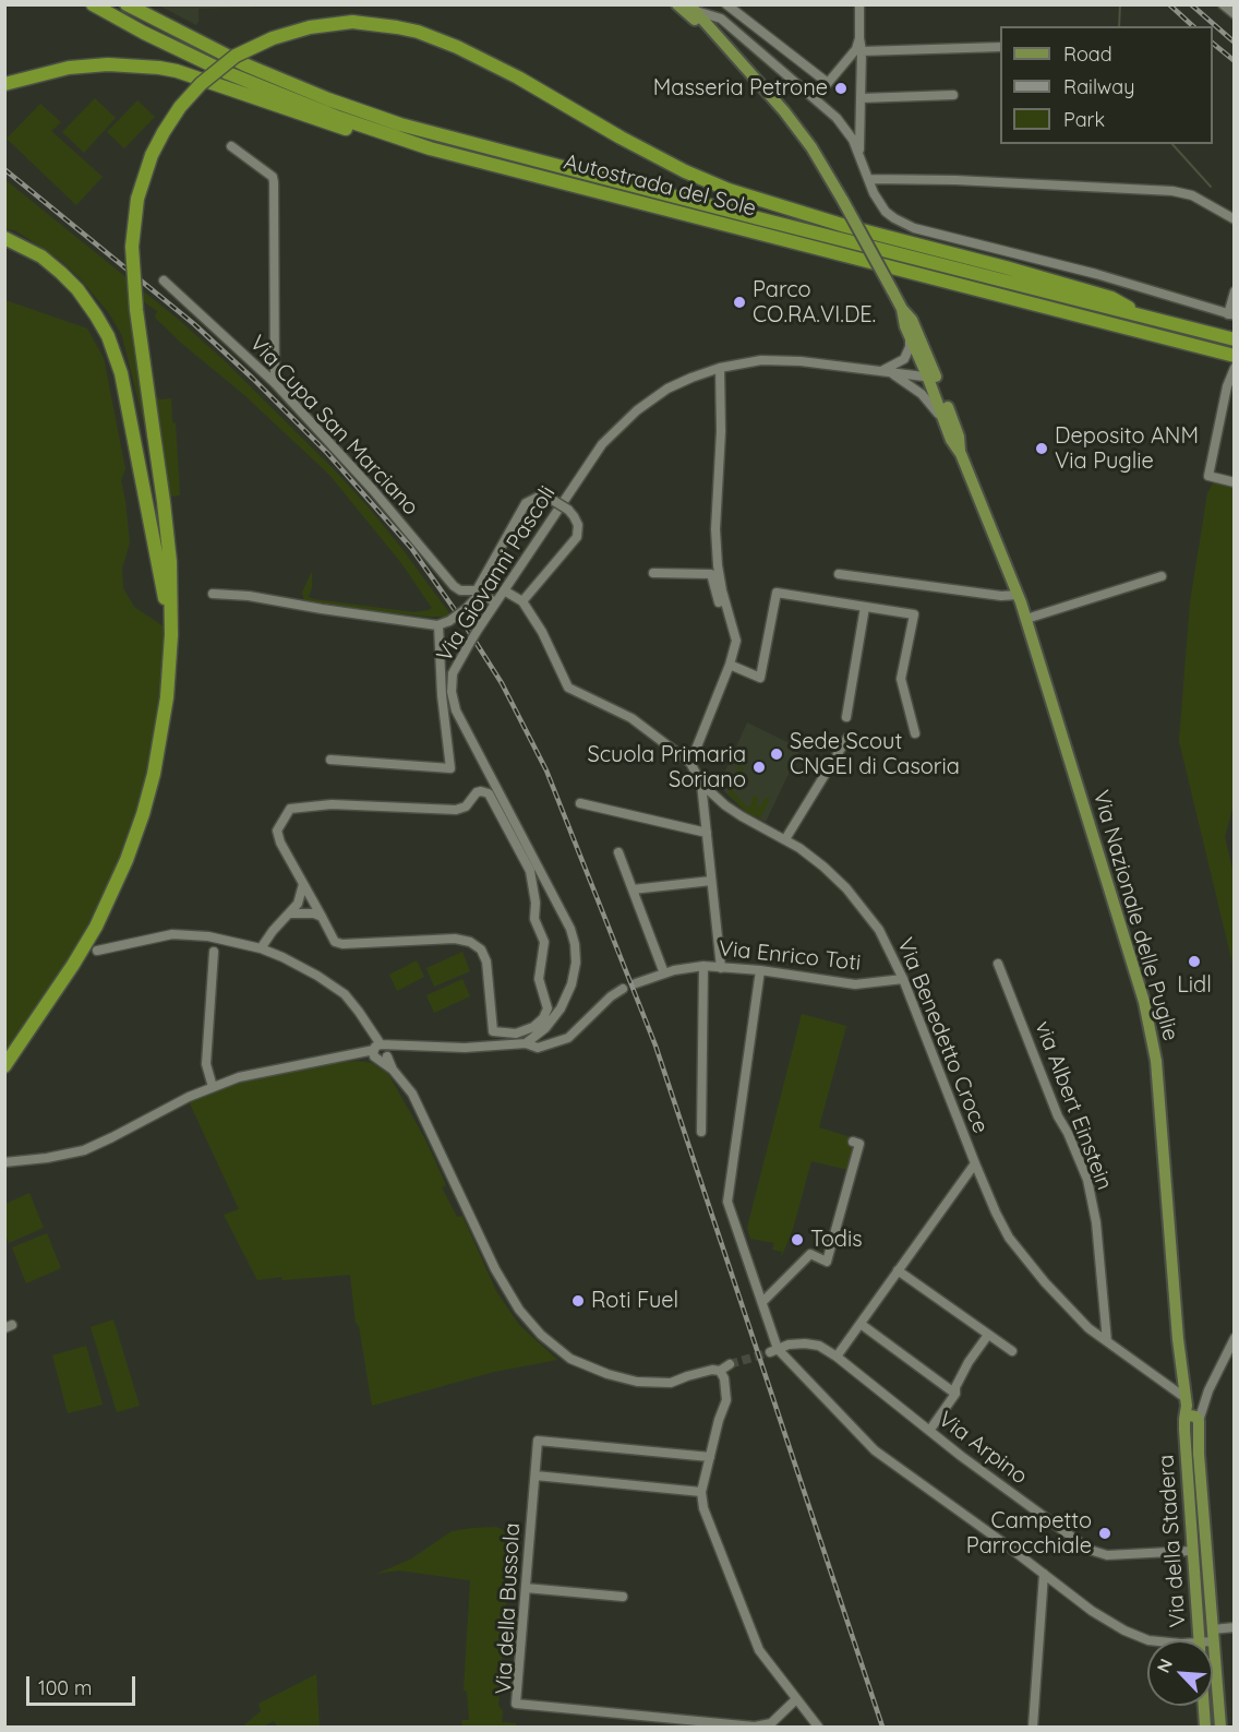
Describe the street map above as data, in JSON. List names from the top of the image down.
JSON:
{
  "streets": {
    "highway": ["Autostrada del Sole"],
    "main road": ["Via Nazionale delle Puglie", "Via della Stadera"],
    "street": [
      "Via Cupa San Marciano",
      "Via Giovanni Pascoli",
      "Via Enrico Toti",
      "Via Benedetto Croce",
      "via Albert Einstein",
      "Via Arpino",
      "Via della Bussola"
    ]
  },
  "crossings": [
    ["Via Cupa San Marciano", "Via Giovanni Pascoli"],
    ["Via Giovanni Pascoli", "Via Nazionale delle Puglie"],
    ["Via Giovanni Pascoli", "Via Benedetto Croce"],
    ["Via Nazionale delle Puglie", "Via Benedetto Croce"],
    ["Via Nazionale delle Puglie", "Via della Stadera"],
    ["Via Enrico Toti", "Via Benedetto Croce"],
    ["Via Benedetto Croce", "via Albert Einstein"],
    ["Via Benedetto Croce", "Via della Stadera"],
    ["Via Arpino", "Via della Stadera"]
  ],
  "places": [
    "Masseria Petrone",
    "Parco CO.RA.VI.DE.",
    "Deposito ANM Via Puglie",
    "Sede Scout CNGEI di Casoria",
    "Scuola Primaria Soriano",
    "Lidl",
    "Todis",
    "Roti Fuel",
    "Campetto Parrocchiale"
  ],
  "legend": ["Road", "Railway", "Park"],
  "scale_bar": "100 m",
  "north": "top left"
}
